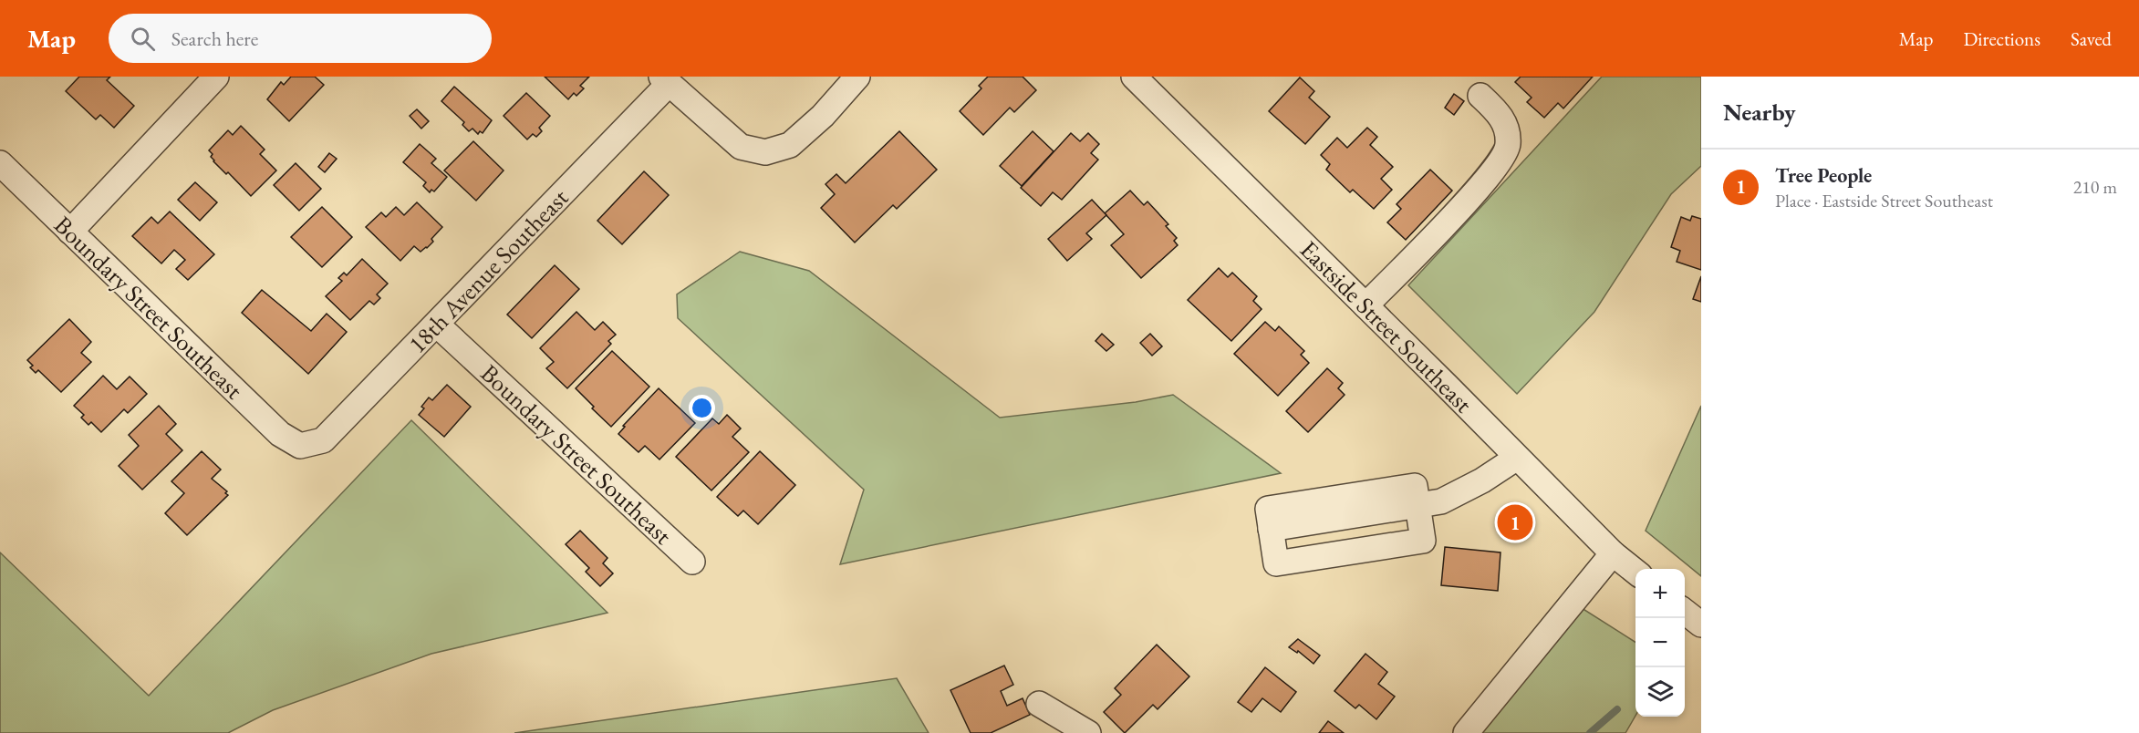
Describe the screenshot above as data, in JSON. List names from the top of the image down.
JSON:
{
  "streets": {
    "street": ["18th Avenue Southeast", "Boundary Street Southeast", "Eastside Street Southeast"]
  },
  "crossings": [
    ["18th Avenue Southeast", "Boundary Street Southeast"]
  ],
  "page": {
    "header": "Map",
    "search": "Search here",
    "nav": ["Map", "Directions", "Saved"],
    "heading": "Nearby",
    "list": [
      {
        "mark": "1",
        "name": "Tree People",
        "note": "Place · Eastside Street Southeast",
        "value": "210 m"
      }
    ],
    "pins": "1",
    "map_buttons": ["+", "−"]
  }
}
